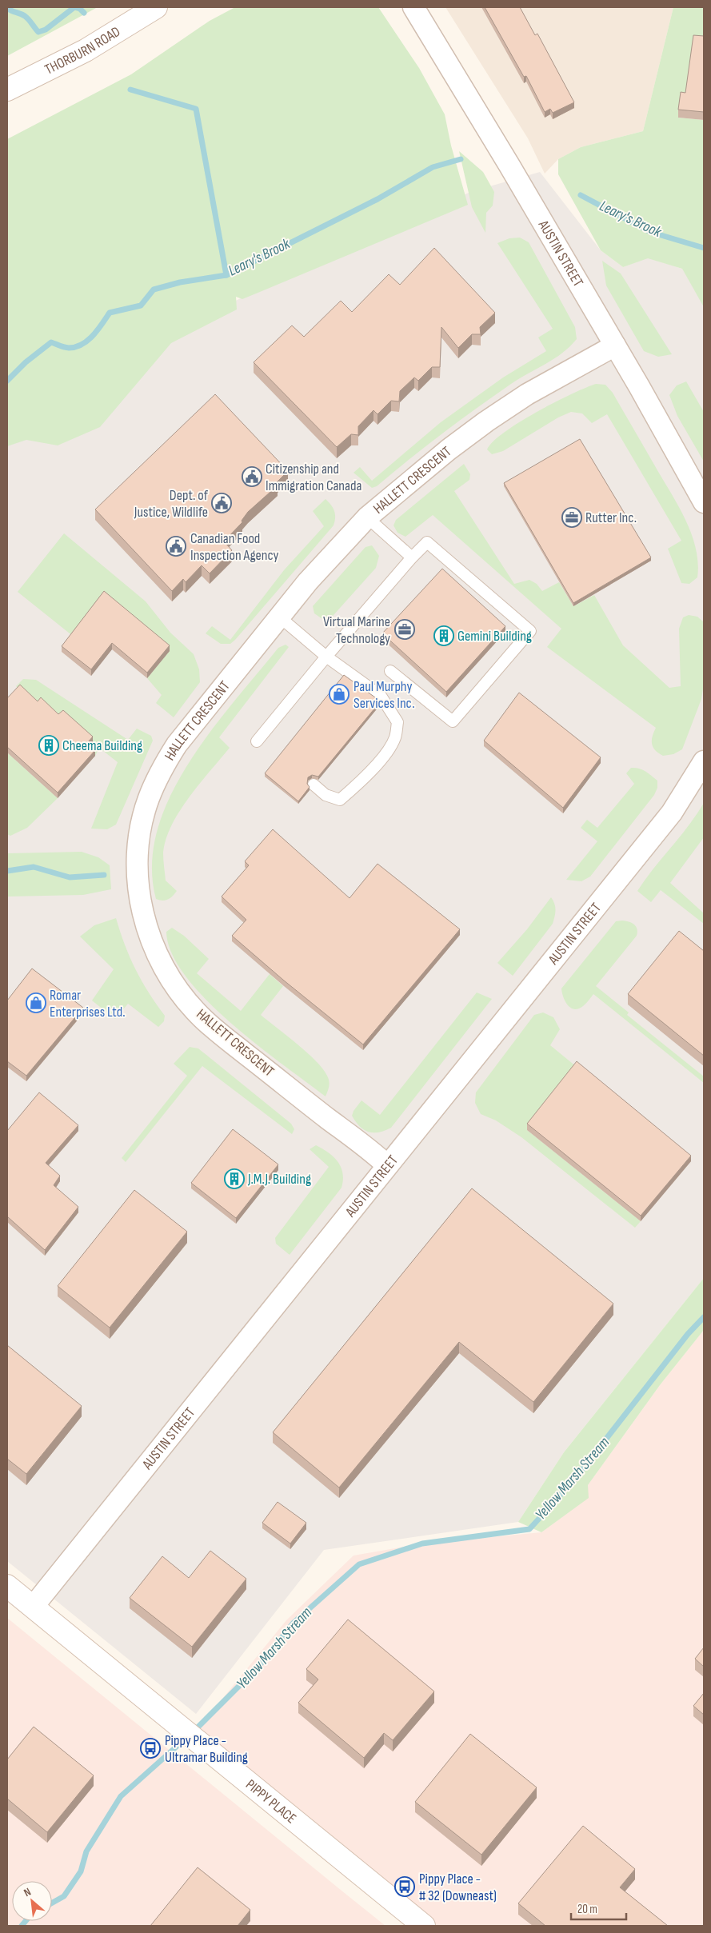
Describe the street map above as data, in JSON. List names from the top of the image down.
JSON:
{
  "streets": {
    "street": [
      "THORBURN ROAD",
      "AUSTIN STREET",
      "HALLETT CRESCENT",
      "PIPPY PLACE"
    ]
  },
  "crossings": [
    ["AUSTIN STREET", "HALLETT CRESCENT"],
    ["AUSTIN STREET", "PIPPY PLACE"]
  ],
  "water": ["Leary's Brook", "Yellow Marsh Stream"],
  "places": {
    "public building": ["Citizenship and Immigration Canada", "Dept. of Justice, Wildlife", "Canadian Food Inspection Agency"],
    "office": ["Rutter Inc.", "Virtual Marine Technology"],
    "building": ["Gemini Building", "Cheema Building", "J.M.J. Building"],
    "shop": ["Paul Murphy Services Inc.", "Romar Enterprises Ltd."],
    "bus stop": ["Pippy Place - Ultramar Building", "Pippy Place - # 32 (Downeast)"]
  },
  "scale_bar": "20 m",
  "north": "top left"
}
